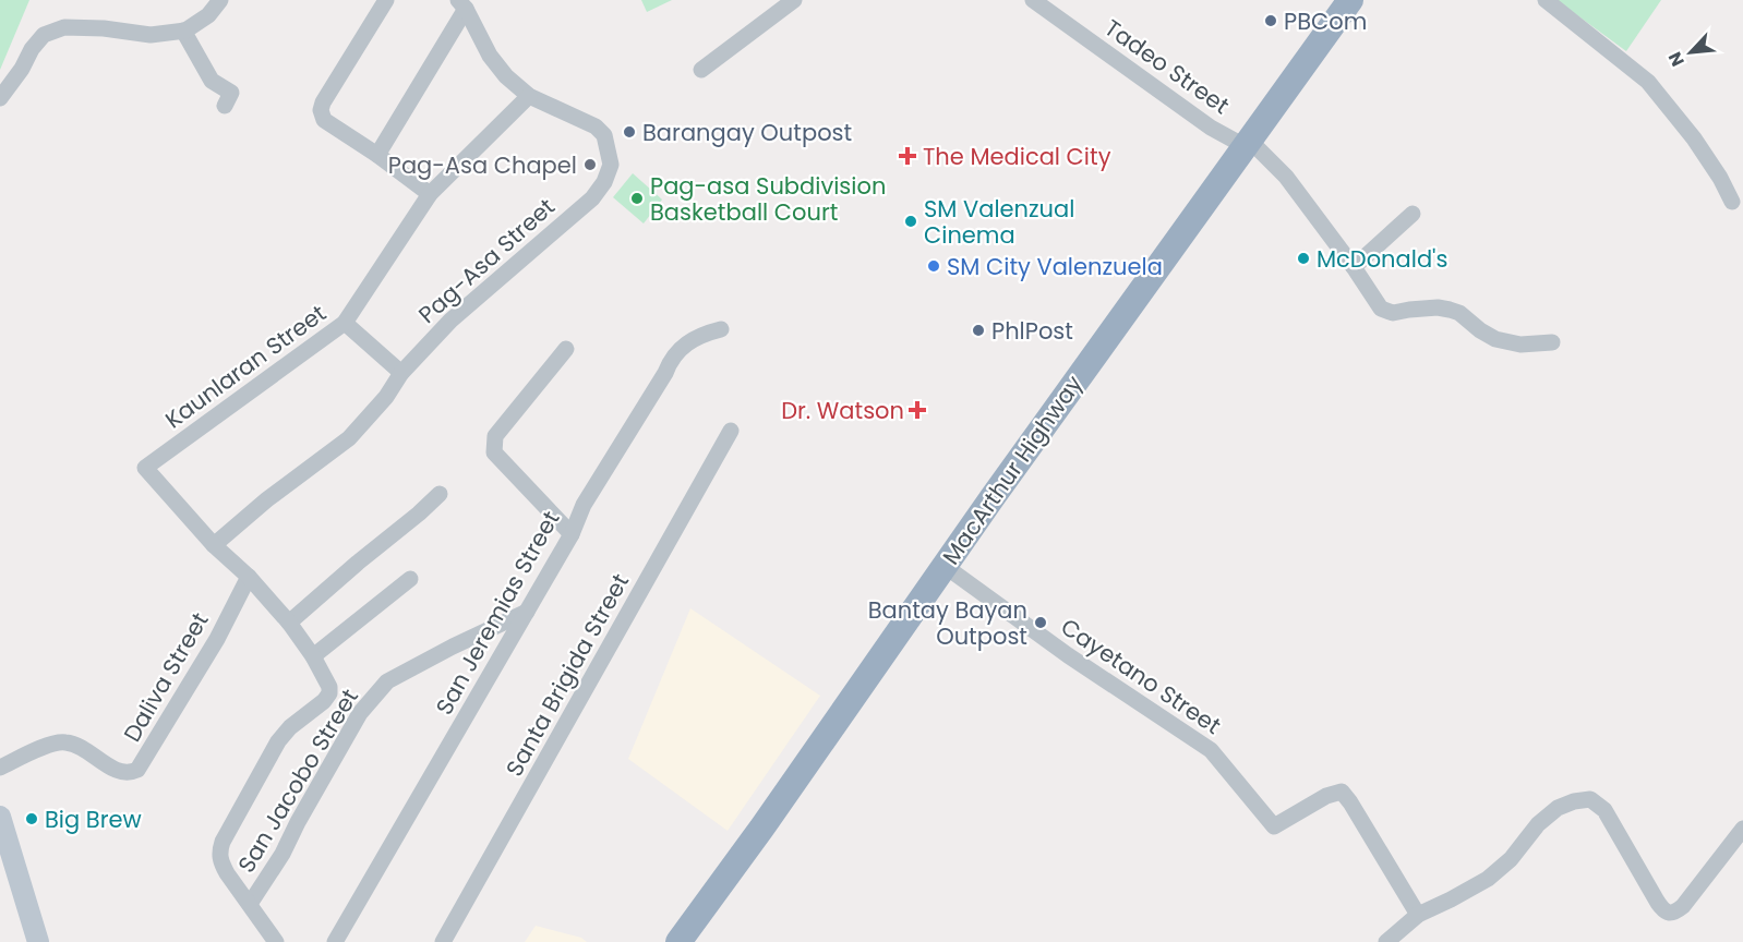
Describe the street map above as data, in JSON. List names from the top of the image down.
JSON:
{
  "streets": {
    "highway": ["MacArthur Highway"],
    "street": [
      "Tadeo Street",
      "Pag-Asa Street",
      "Kaunlaran Street",
      "San Jeremias Street",
      "Santa Brigida Street",
      "Cayetano Street",
      "Daliva Street",
      "San Jacobo Street"
    ]
  },
  "crossings": [
    ["Tadeo Street", "MacArthur Highway"],
    ["Pag-Asa Street", "Kaunlaran Street"],
    ["Kaunlaran Street", "Daliva Street"],
    ["Kaunlaran Street", "San Jacobo Street"],
    ["MacArthur Highway", "Cayetano Street"],
    ["San Jeremias Street", "San Jacobo Street"]
  ],
  "places": {
    "other": [
      "PBCom",
      "Barangay Outpost",
      "Pag-Asa Chapel",
      "Pag-asa Subdivision Basketball Court",
      "SM Valenzual Cinema",
      "McDonald's",
      "SM City Valenzuela",
      "PhlPost",
      "Bantay Bayan Outpost",
      "Big Brew"
    ],
    "health": ["The Medical City", "Dr. Watson"]
  },
  "north": "bottom left"
}
